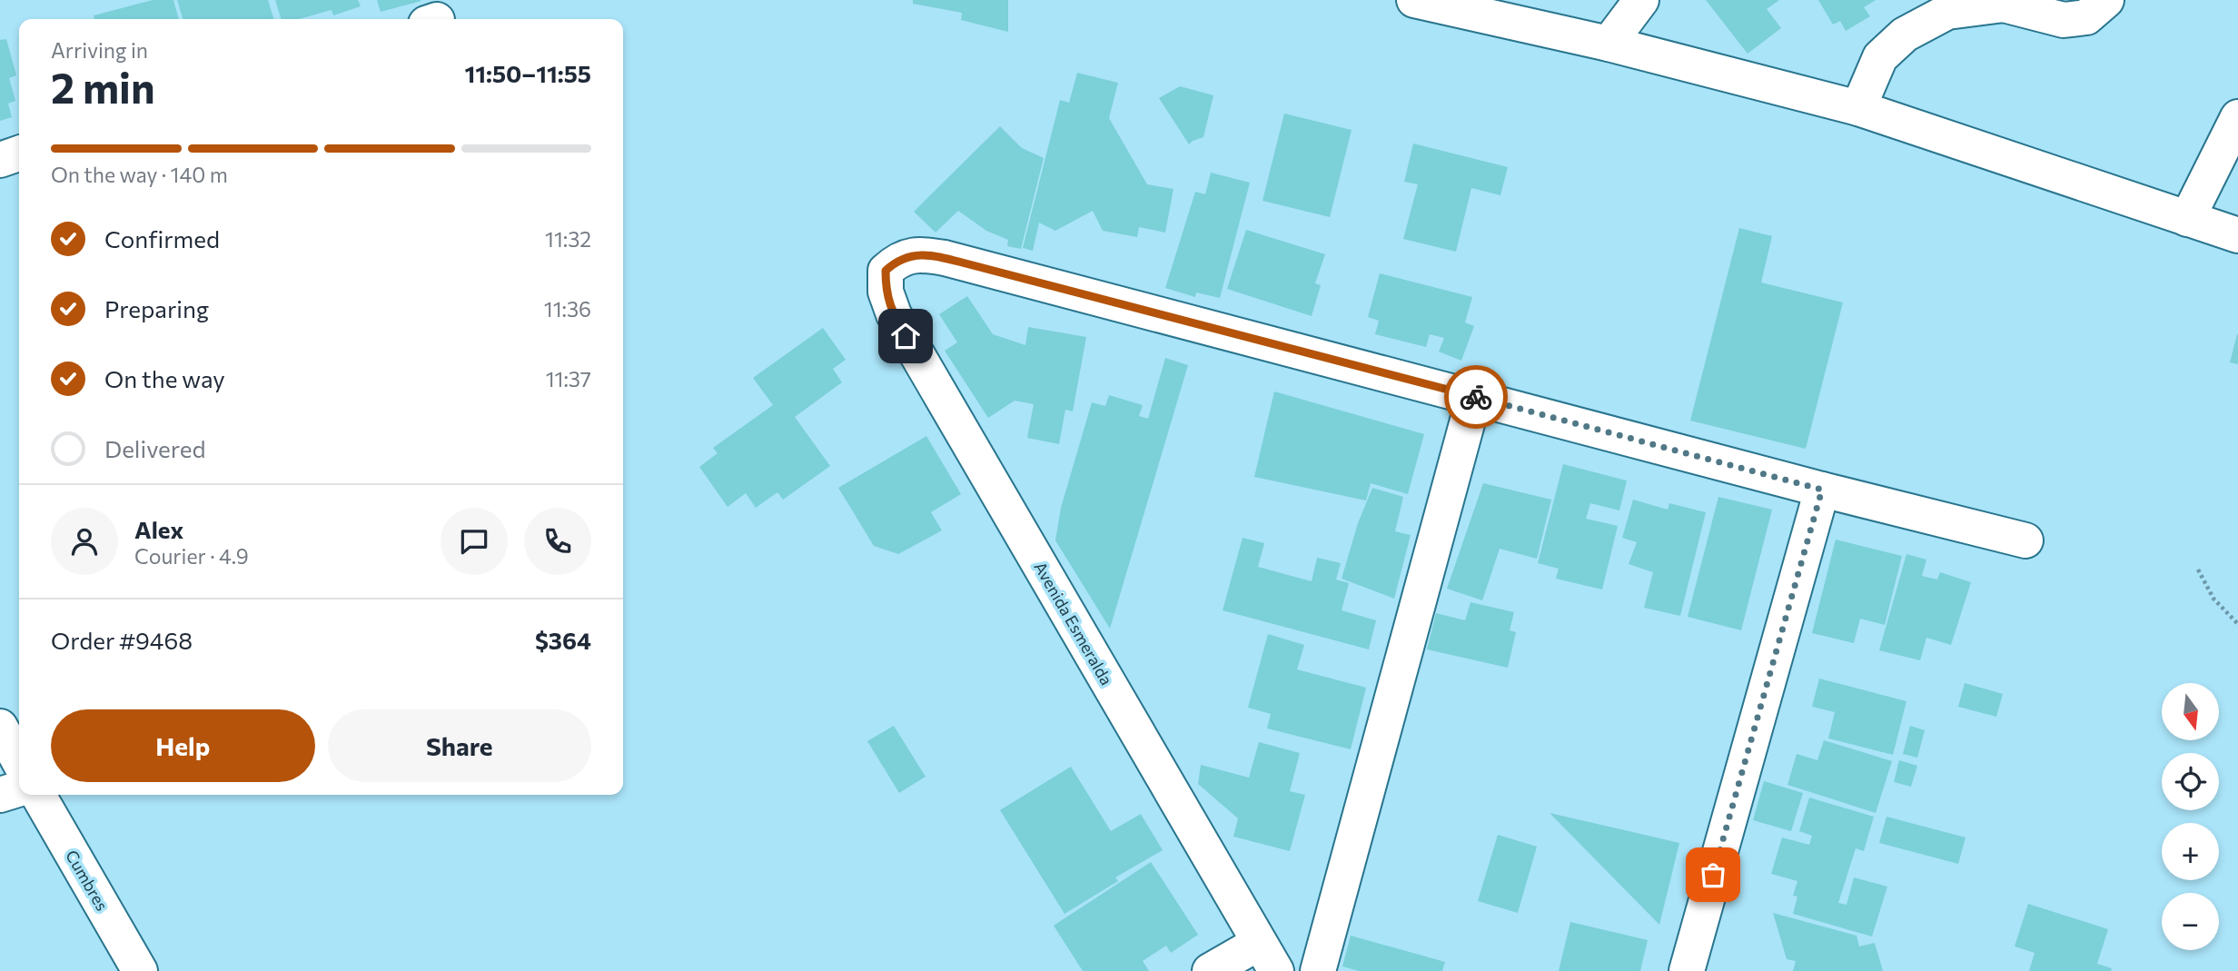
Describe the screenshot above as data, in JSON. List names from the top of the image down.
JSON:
{
  "streets": {
    "street": ["Avenida Esmeralda", "Cumbres"]
  },
  "north": "bottom",
  "page": {
    "heading": ["2 min", "Arriving in", "11:50–11:55"],
    "panel": [
      "Alex",
      "Courier · 4.9",
      "Order #9468",
      "$364"
    ],
    "bar": "On the way · 140 m",
    "list": [
      ["Confirmed", "11:32"],
      ["Preparing", "11:36"],
      ["On the way", "11:37"],
      "Delivered"
    ],
    "map_buttons": ["+", "−"],
    "buttons": ["Help", "Share"]
  }
}
